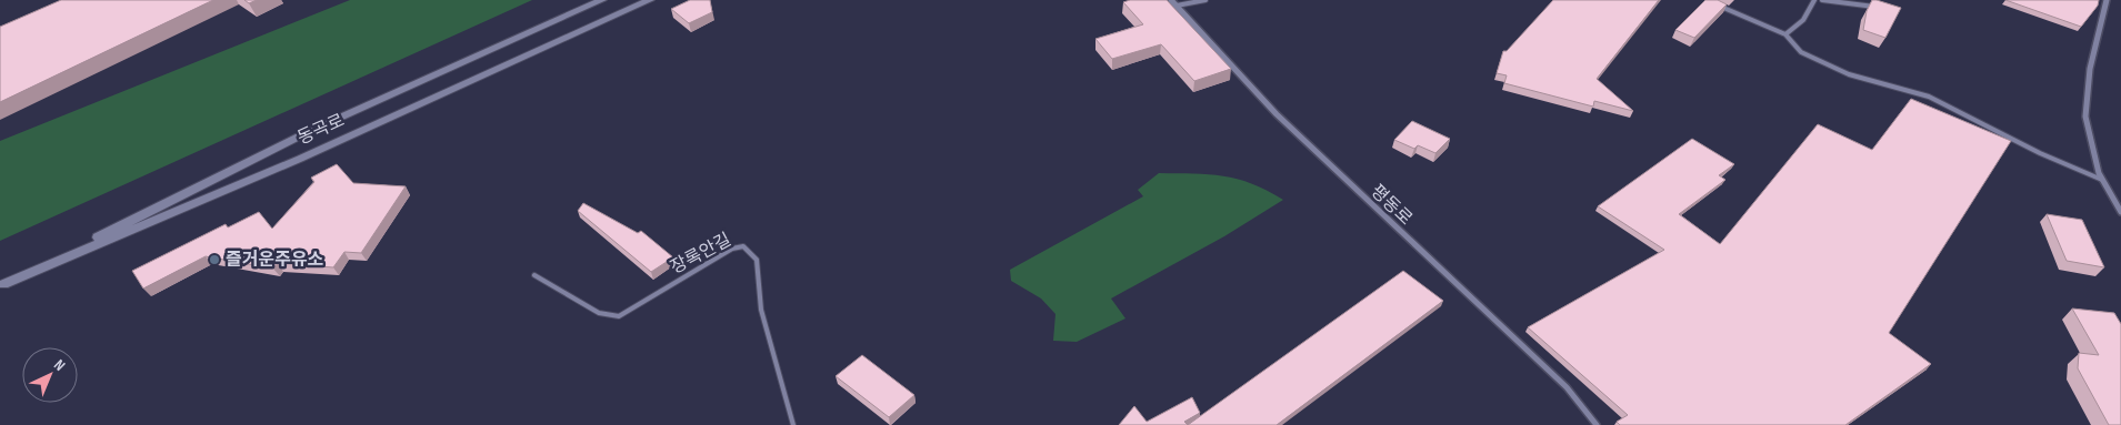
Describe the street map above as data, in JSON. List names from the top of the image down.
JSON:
{
  "streets": {
    "main road": ["동곡로"],
    "street": ["평동로"],
    "lane": ["장록안길"]
  },
  "places": ["즐거운주유소"],
  "north": "top right"
}
